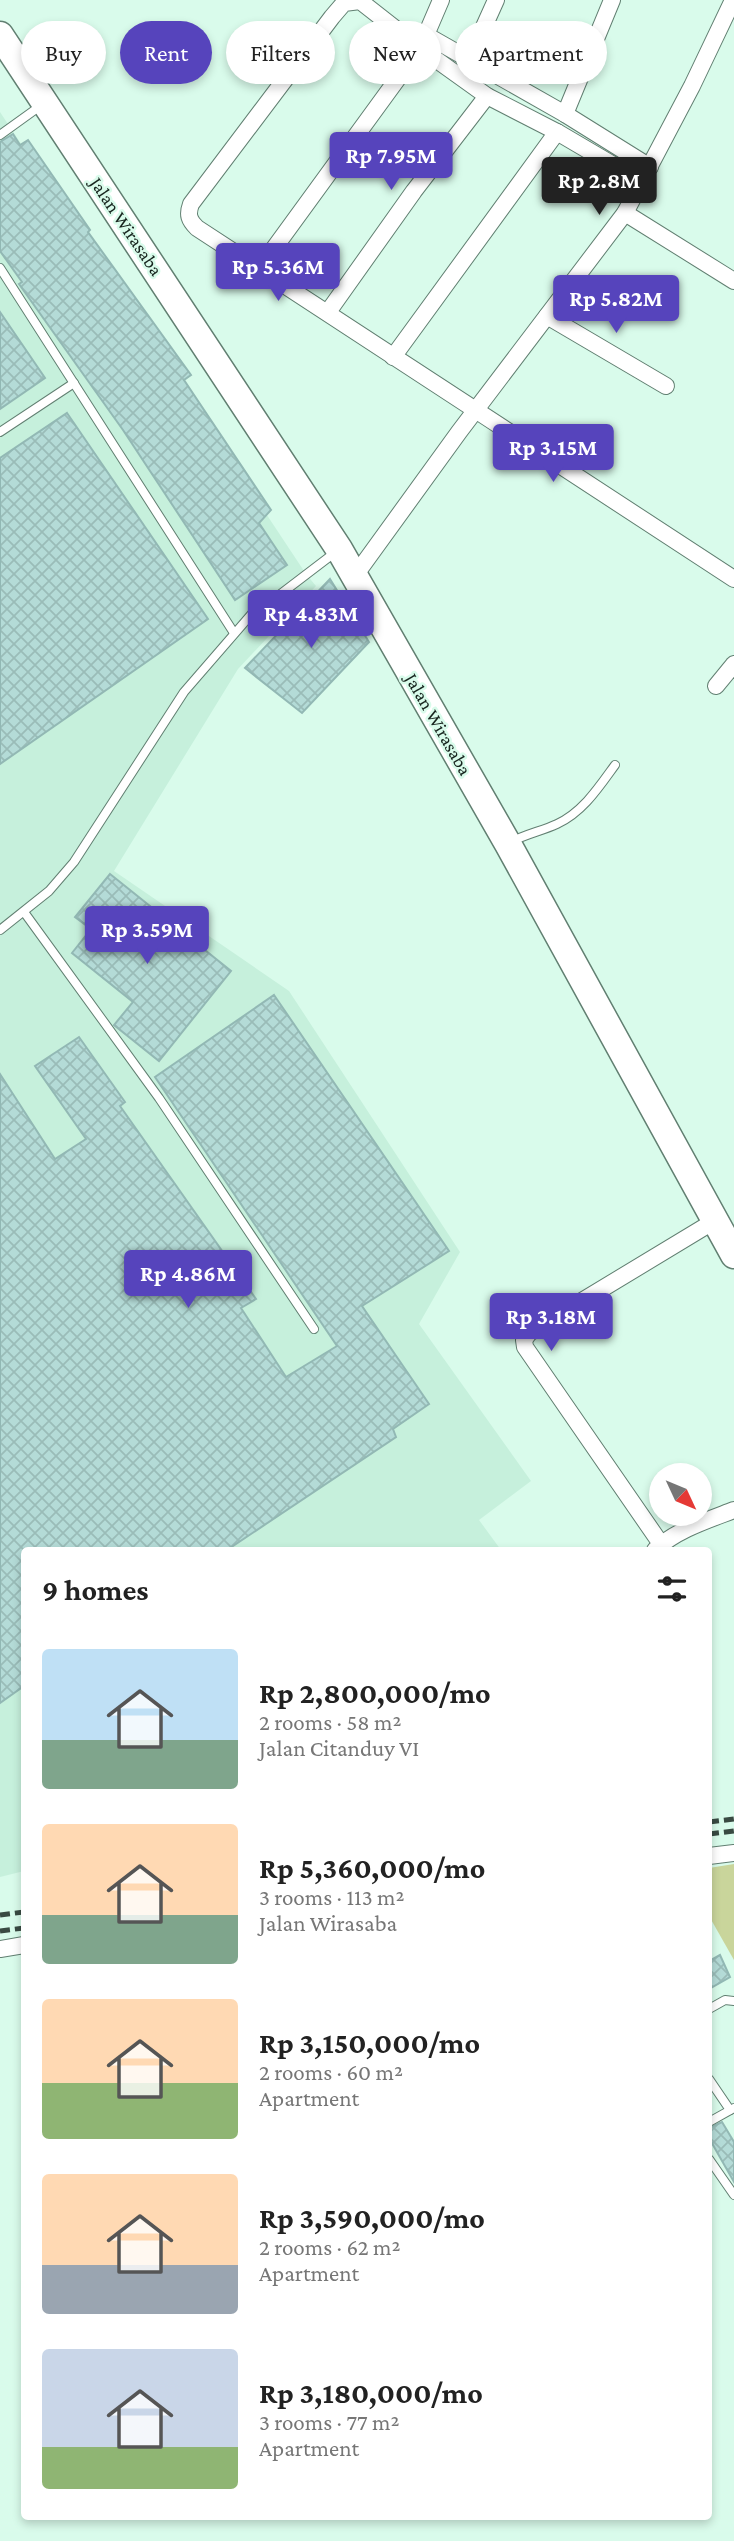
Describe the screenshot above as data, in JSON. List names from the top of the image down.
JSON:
{
  "streets": {
    "main road": ["Jalan Wirasaba"]
  },
  "north": "bottom right",
  "page": {
    "chip": [
      "Buy",
      "Rent",
      "Filters",
      "New",
      "Apartment"
    ],
    "price": [
      "Rp 7.95M",
      "Rp 2.8M",
      "Rp 5.36M",
      "Rp 5.82M",
      "Rp 3.15M",
      "Rp 4.83M",
      "Rp 3.59M",
      "Rp 4.86M",
      "Rp 3.18M"
    ],
    "heading": "9 homes",
    "list": [
      {
        "name": "Rp 2,800,000/mo",
        "note": "2 rooms · 58 m² · Jalan Citanduy VI"
      },
      {
        "name": "Rp 5,360,000/mo",
        "note": "3 rooms · 113 m² · Jalan Wirasaba"
      },
      {
        "name": "Rp 3,150,000/mo",
        "note": "2 rooms · 60 m² · Apartment"
      },
      {
        "name": "Rp 3,590,000/mo",
        "note": "2 rooms · 62 m² · Apartment"
      },
      {
        "name": "Rp 3,180,000/mo",
        "note": "3 rooms · 77 m² · Apartment"
      }
    ]
  }
}
